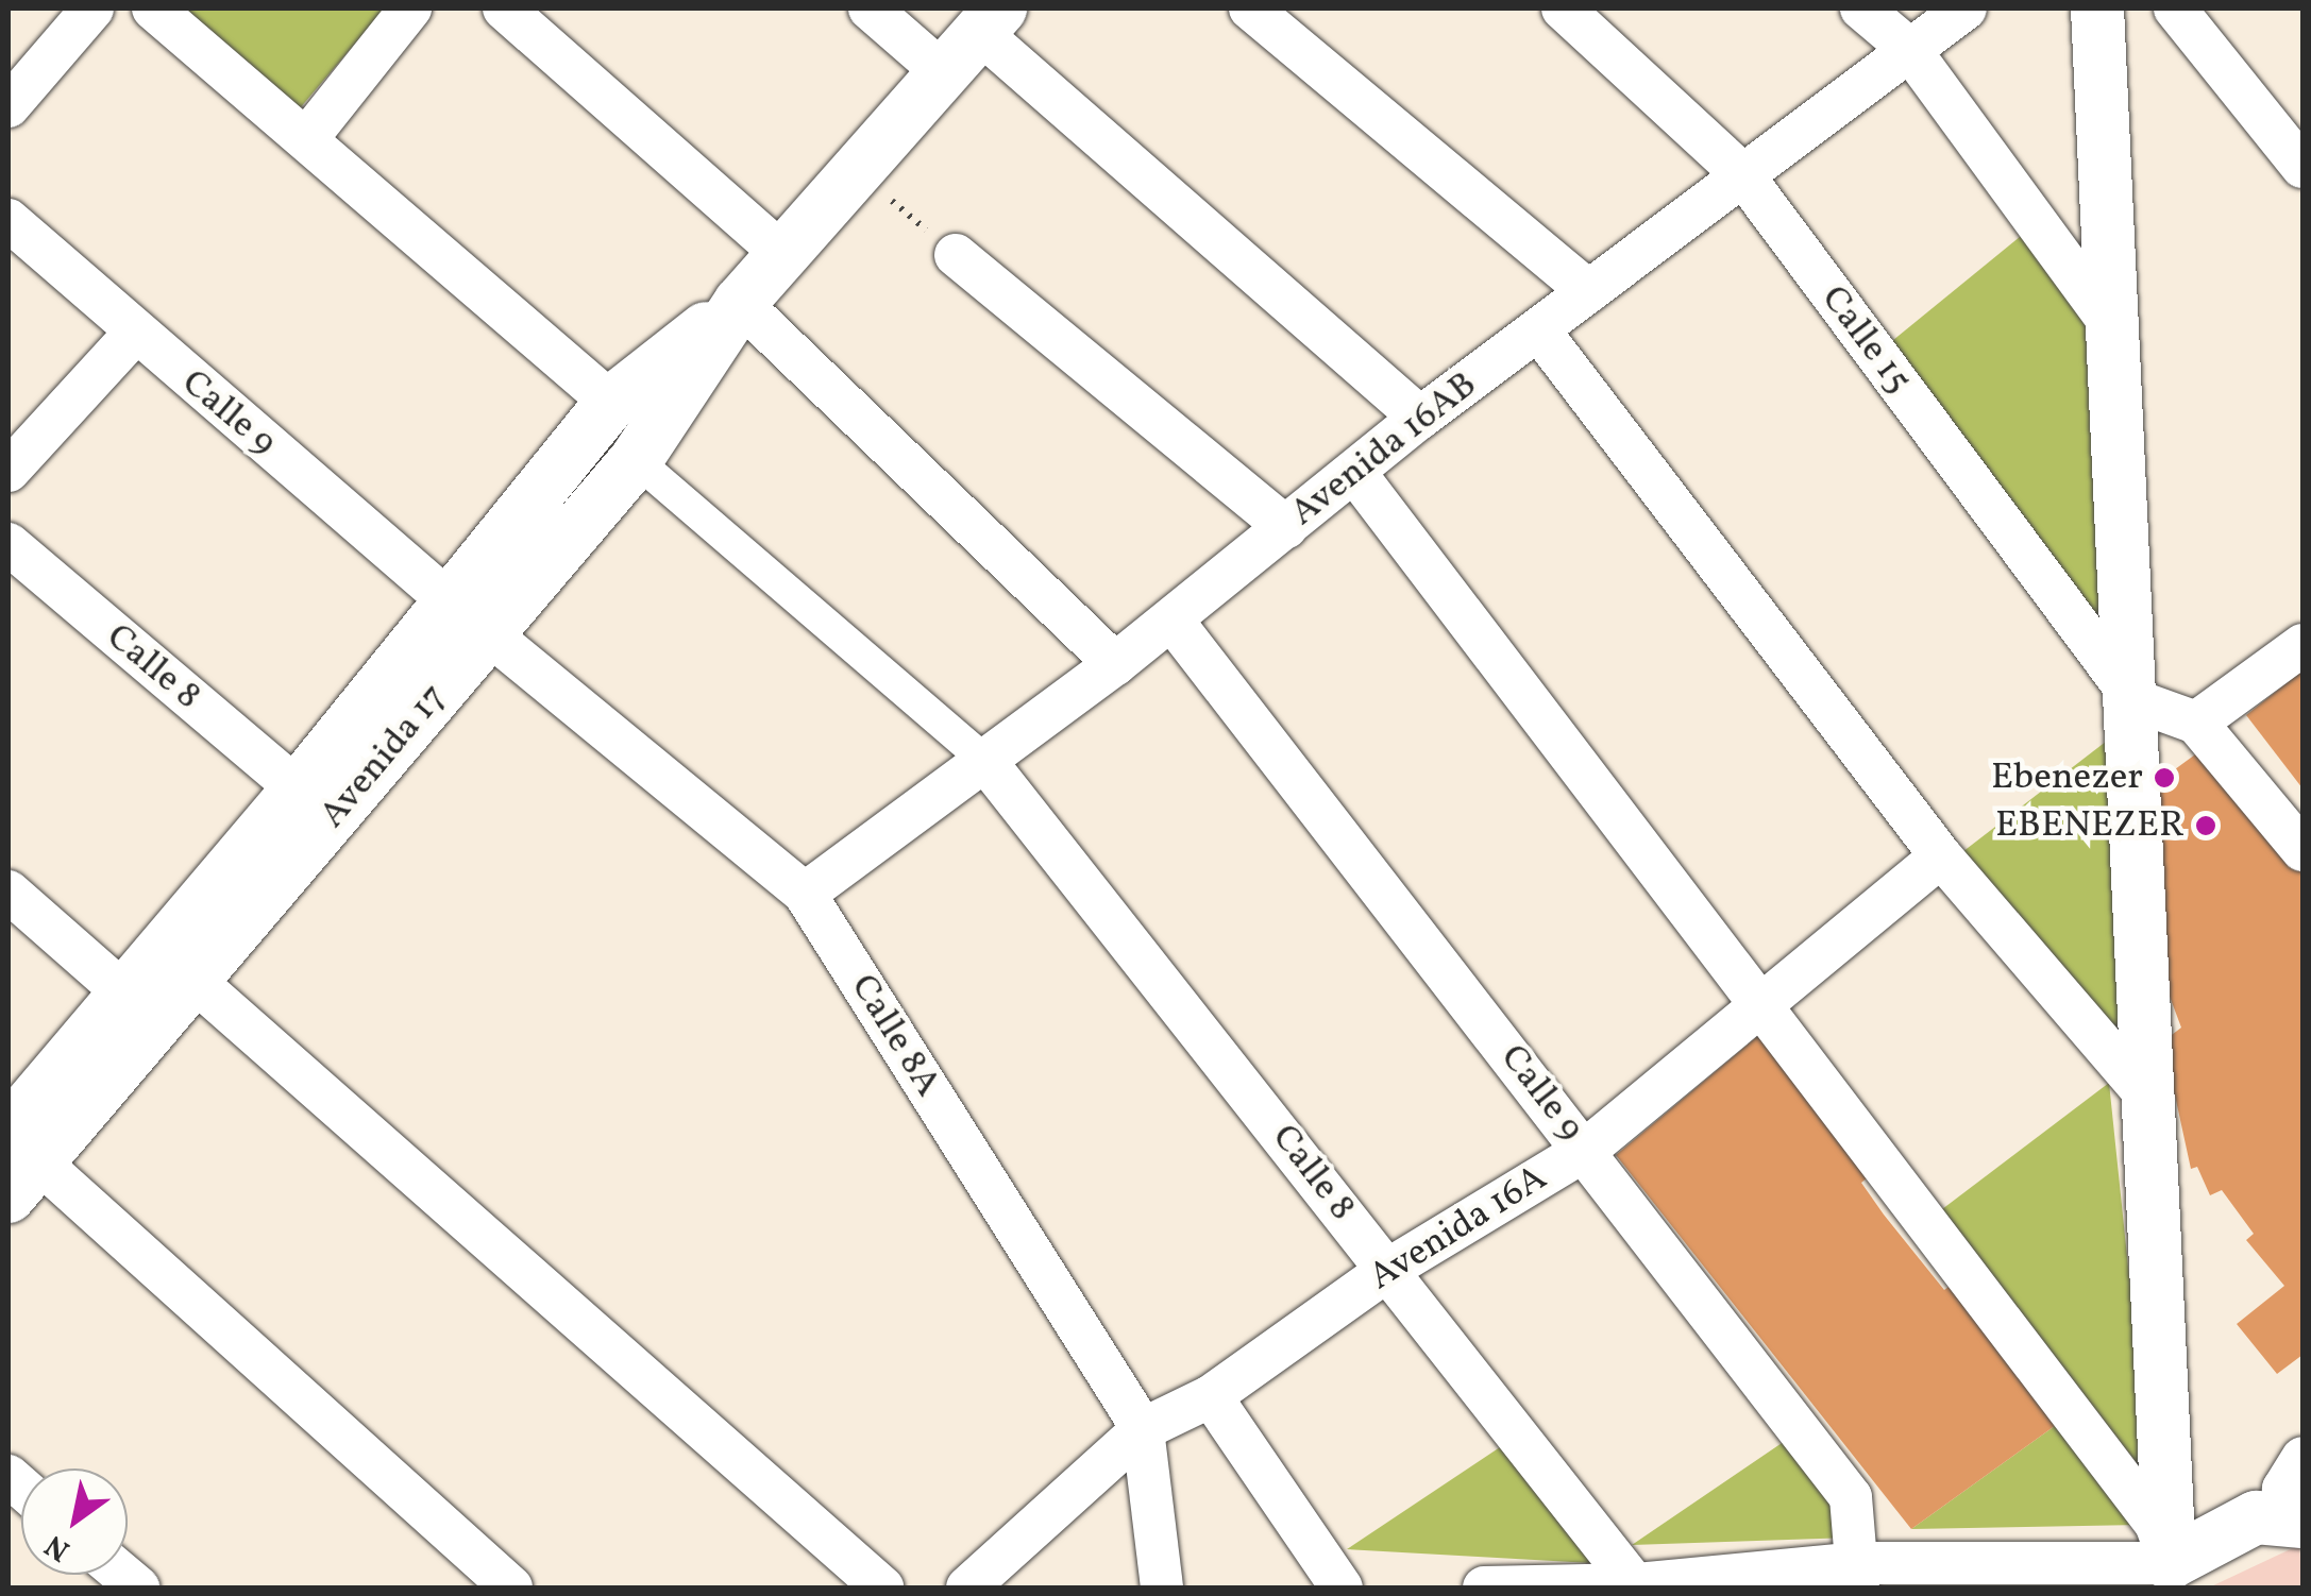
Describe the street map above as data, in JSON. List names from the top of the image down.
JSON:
{
  "streets": {
    "street": [
      "Calle 15",
      "Calle 9",
      "Avenida 16AB",
      "Calle 8",
      "Avenida 17",
      "Calle 8A",
      "Avenida 16A"
    ]
  },
  "crossings": [
    ["Calle 15", "Avenida 16AB"],
    ["Calle 9", "Avenida 16AB"],
    ["Calle 9", "Avenida 17"],
    ["Calle 9", "Calle 8A"],
    ["Calle 9", "Avenida 16A"],
    ["Avenida 16AB", "Calle 8"],
    ["Avenida 16AB", "Calle 8A"],
    ["Calle 8", "Avenida 17"],
    ["Calle 8", "Avenida 16A"],
    ["Avenida 17", "Calle 8A"],
    ["Calle 8A", "Avenida 16A"]
  ],
  "places": ["Ebenezer", "EBENEZER"],
  "north": "bottom left"
}
